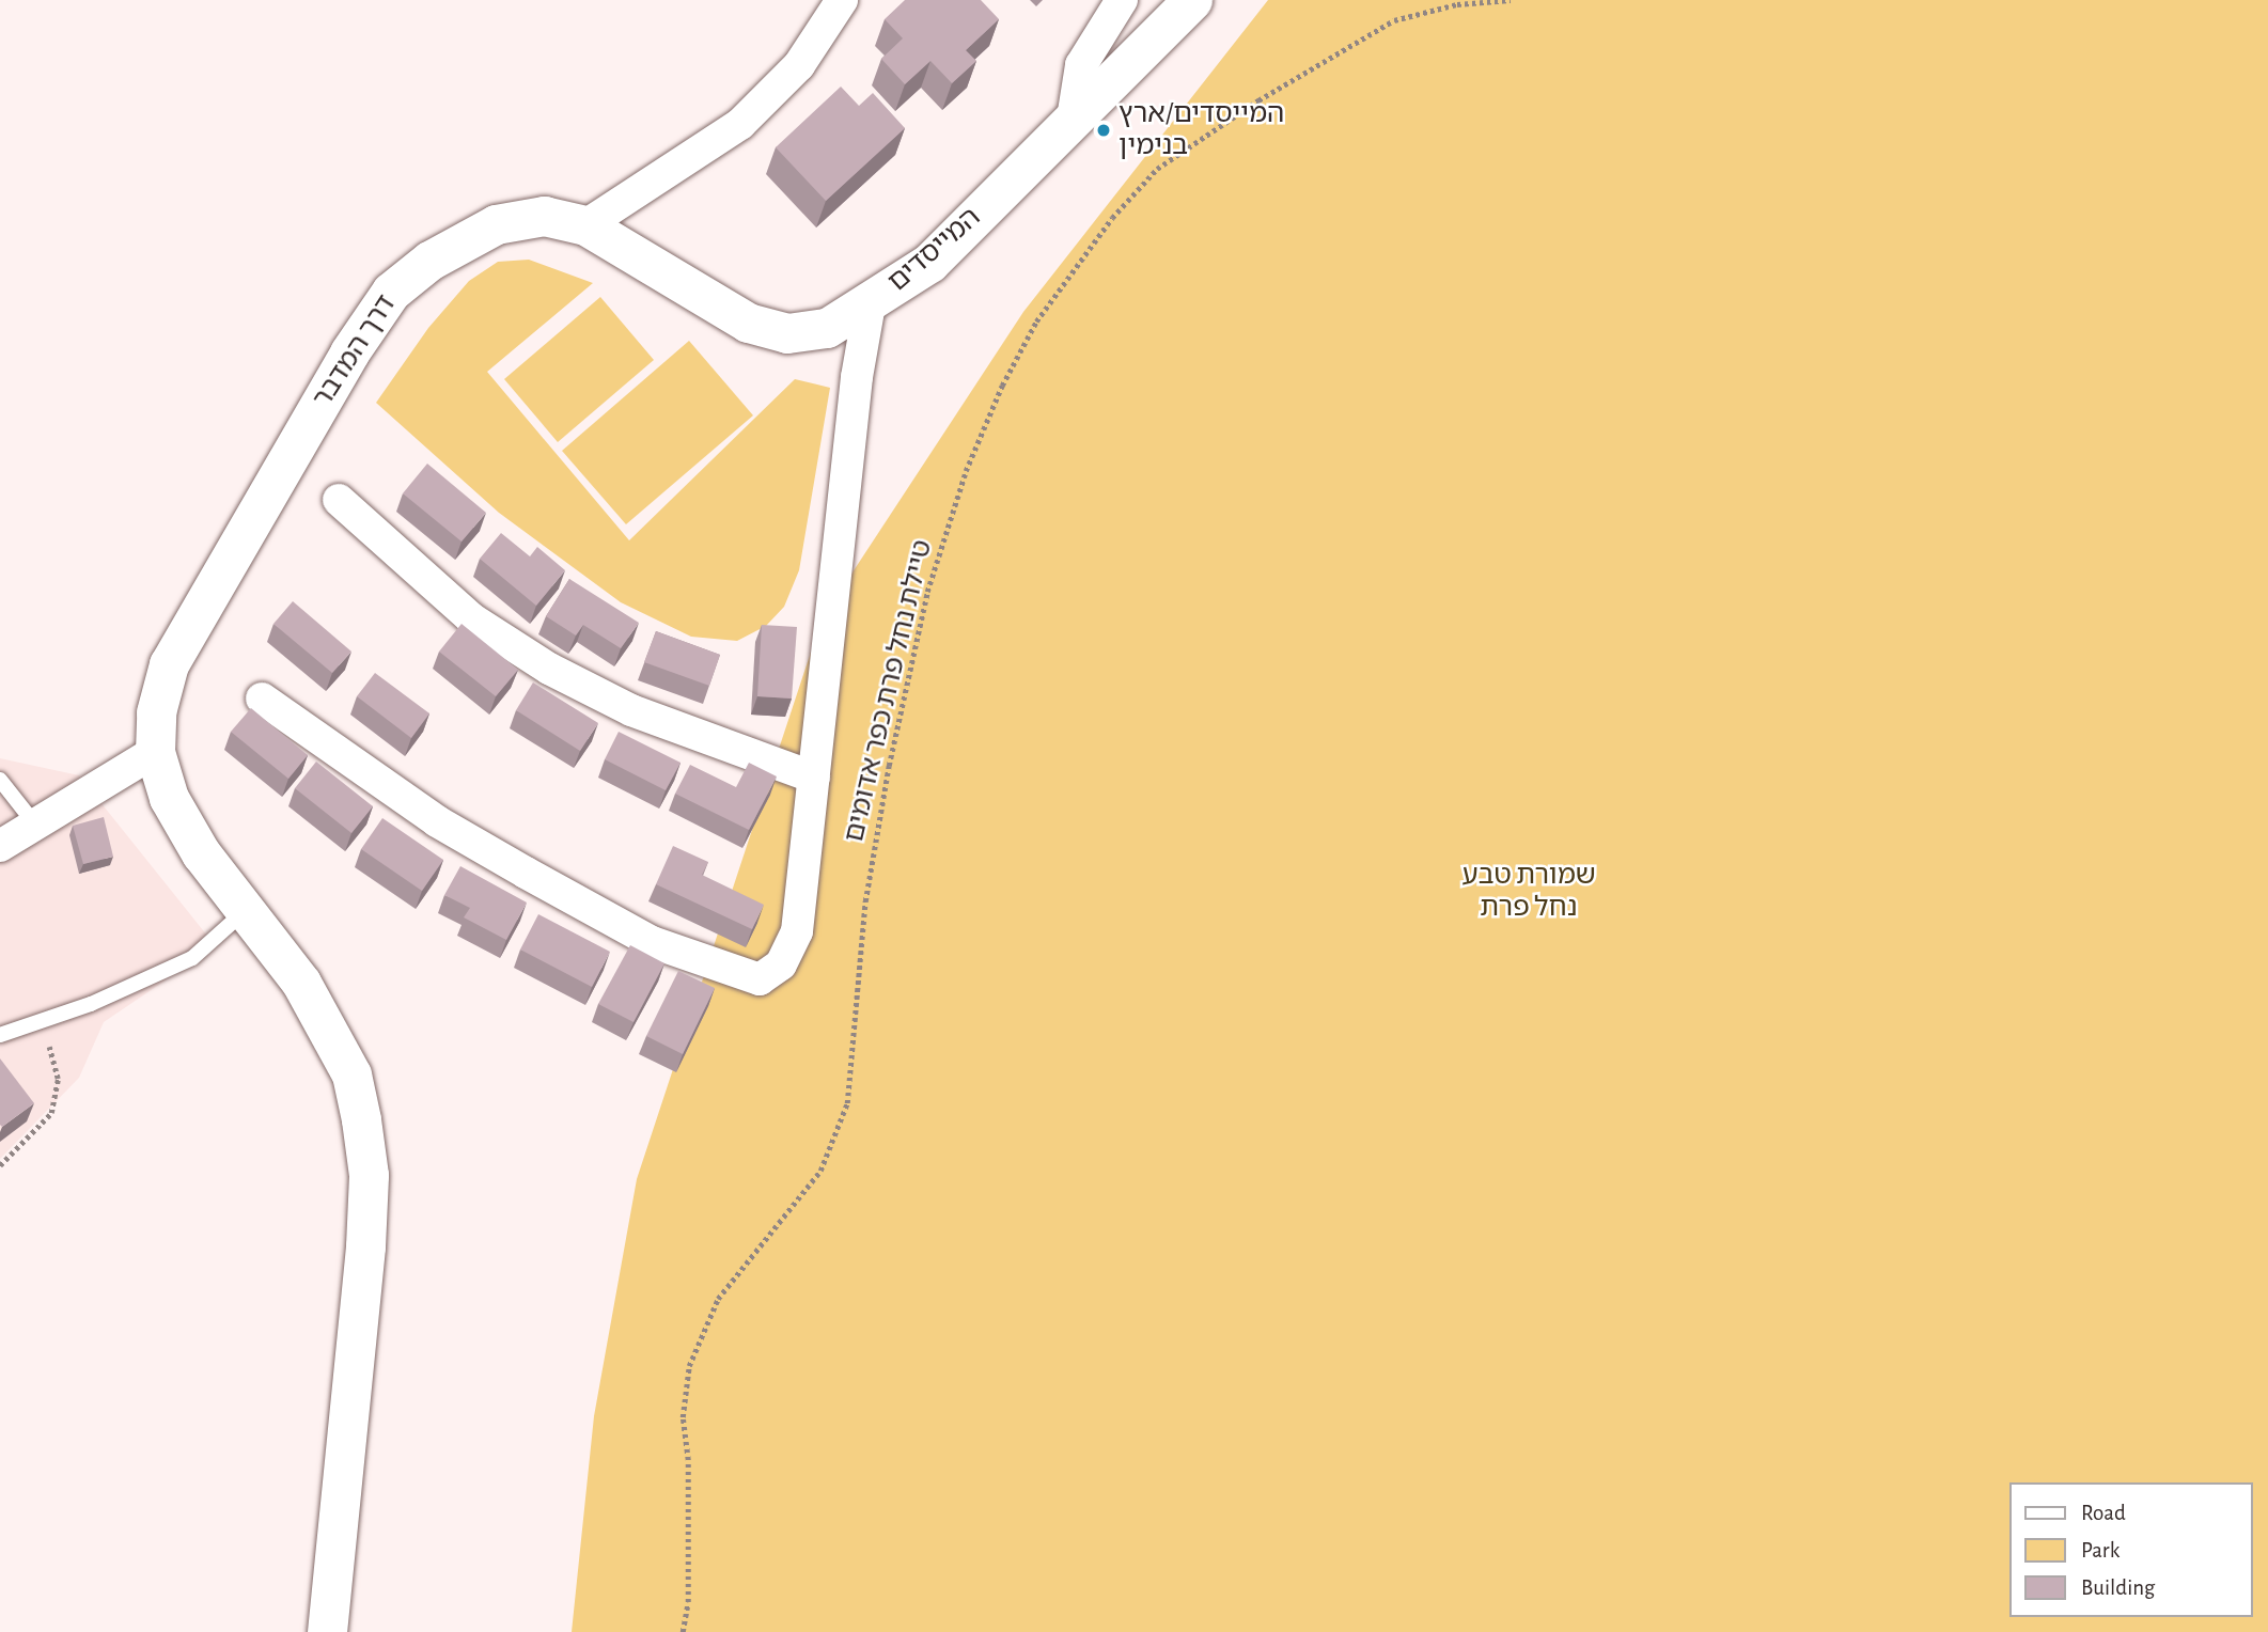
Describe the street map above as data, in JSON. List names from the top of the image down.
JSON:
{
  "streets": {
    "street": ["המייסדים", "דרך המדבר"],
    "path": ["טיילת נחל פרת כפר אדומים"]
  },
  "crossings": [
    ["המייסדים", "דרך המדבר"]
  ],
  "parks": ["שמורת טבע נחל פרת"],
  "places": ["המייסדים/ארץ בנימין"],
  "legend": ["Road", "Park", "Building"]
}
